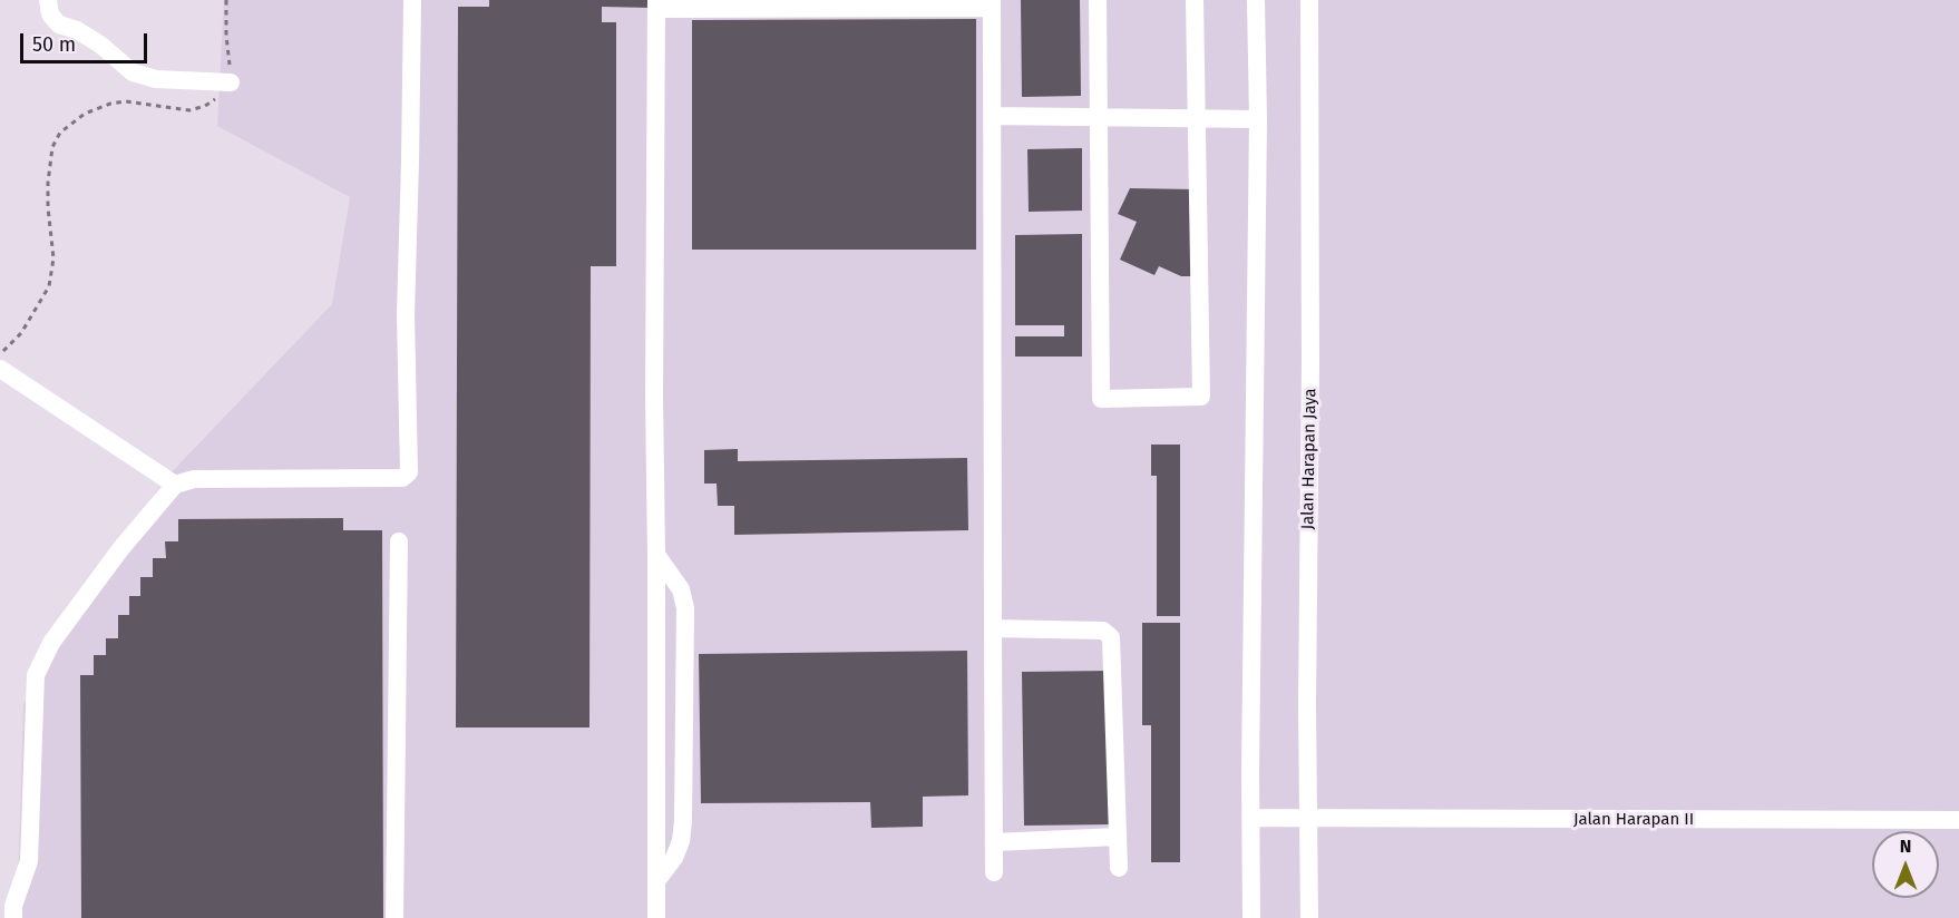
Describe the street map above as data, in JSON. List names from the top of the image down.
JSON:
{
  "streets": {
    "street": ["Jalan Harapan Jaya", "Jalan Harapan II"]
  },
  "crossings": [
    ["Jalan Harapan Jaya", "Jalan Harapan II"]
  ],
  "scale_bar": "50 m",
  "north": "top"
}
